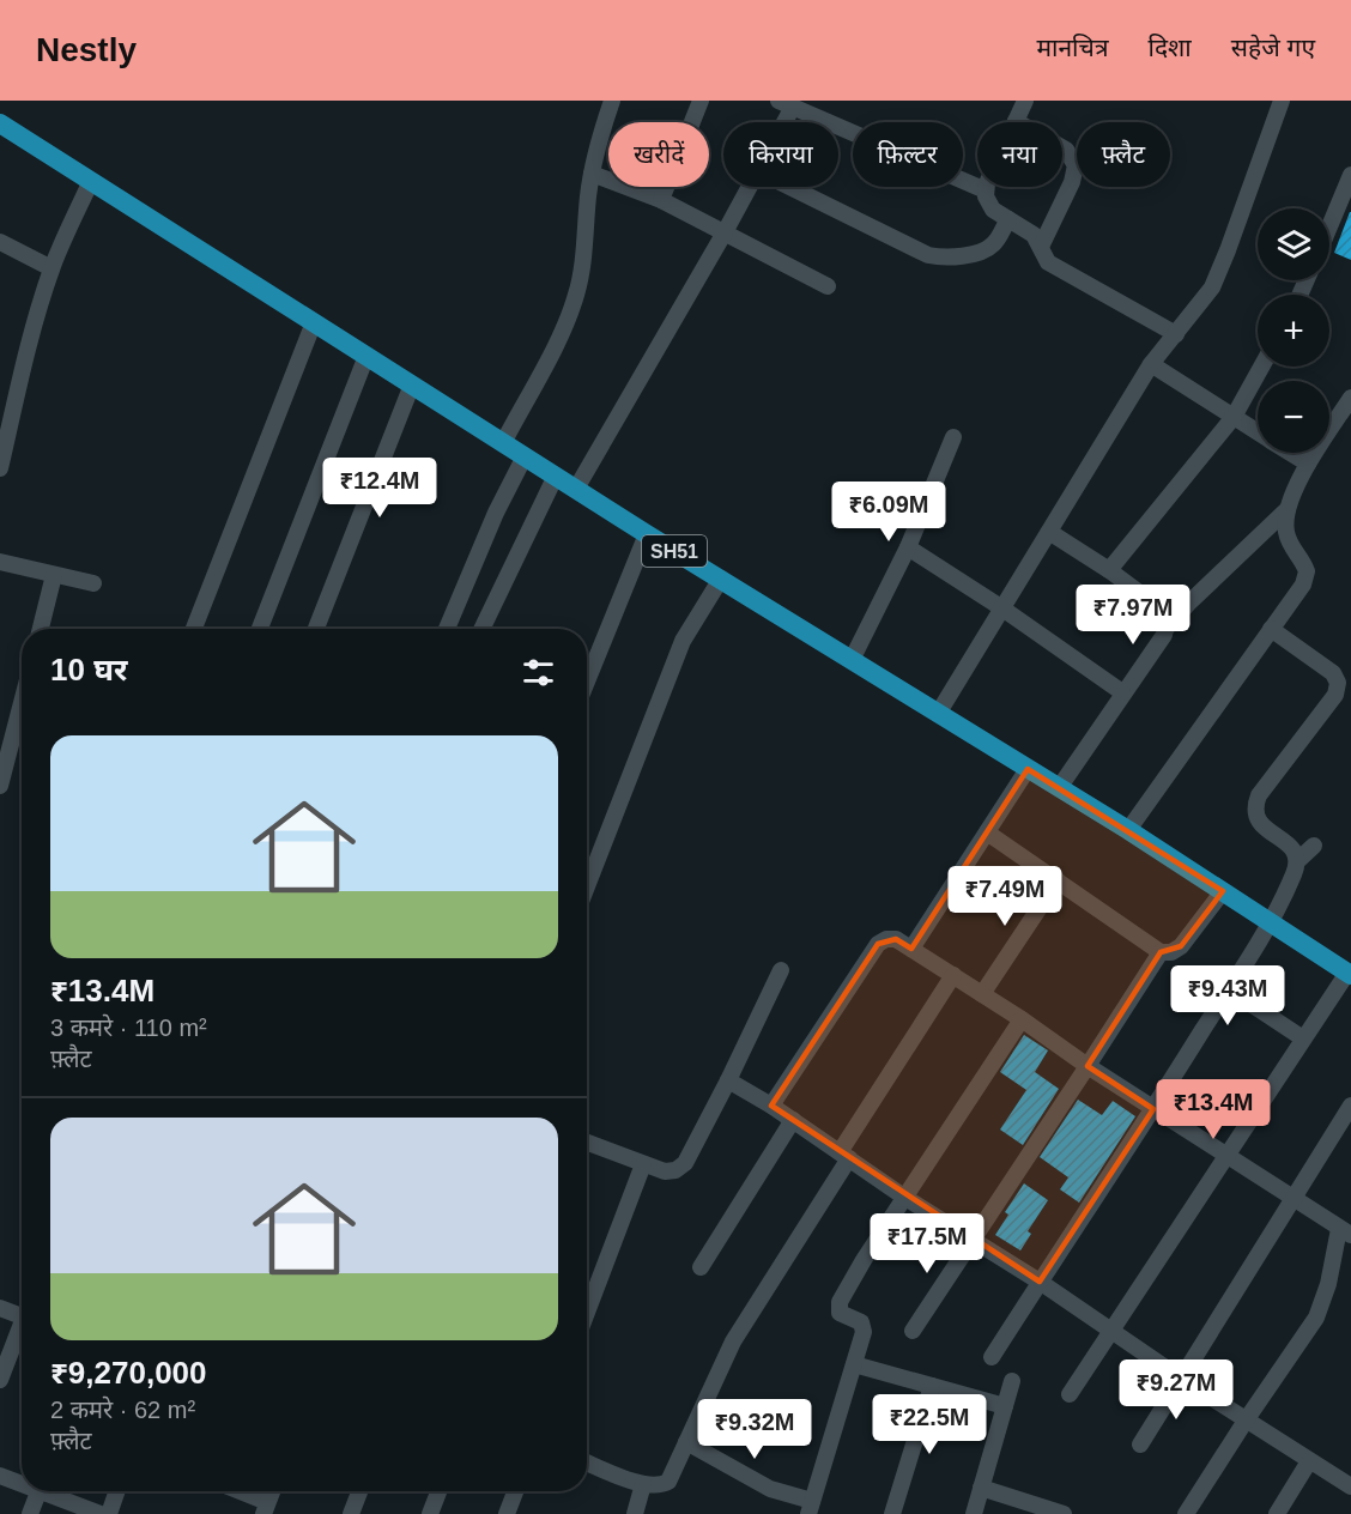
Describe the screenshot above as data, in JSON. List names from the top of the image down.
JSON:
{
  "streets": {
    "main road": ["SH51"]
  },
  "page": {
    "header": "Nestly",
    "nav": ["मानचित्र", "दिशा", "सहेजे गए"],
    "chip": [
      "खरीदें",
      "किराया",
      "फ़िल्टर",
      "नया",
      "फ़्लैट"
    ],
    "map_buttons": ["+", "−"],
    "price": [
      "₹12.4M",
      "₹6.09M",
      "₹7.97M",
      "₹7.49M",
      "₹9.43M",
      "₹13.4M",
      "₹17.5M",
      "₹9.27M",
      "₹22.5M",
      "₹9.32M"
    ],
    "heading": "10 घर",
    "list": [
      {
        "name": "₹13.4M",
        "note": "3 कमरे · 110 m² · फ़्लैट"
      },
      {
        "name": "₹9,270,000",
        "note": "2 कमरे · 62 m² · फ़्लैट"
      }
    ]
  }
}
